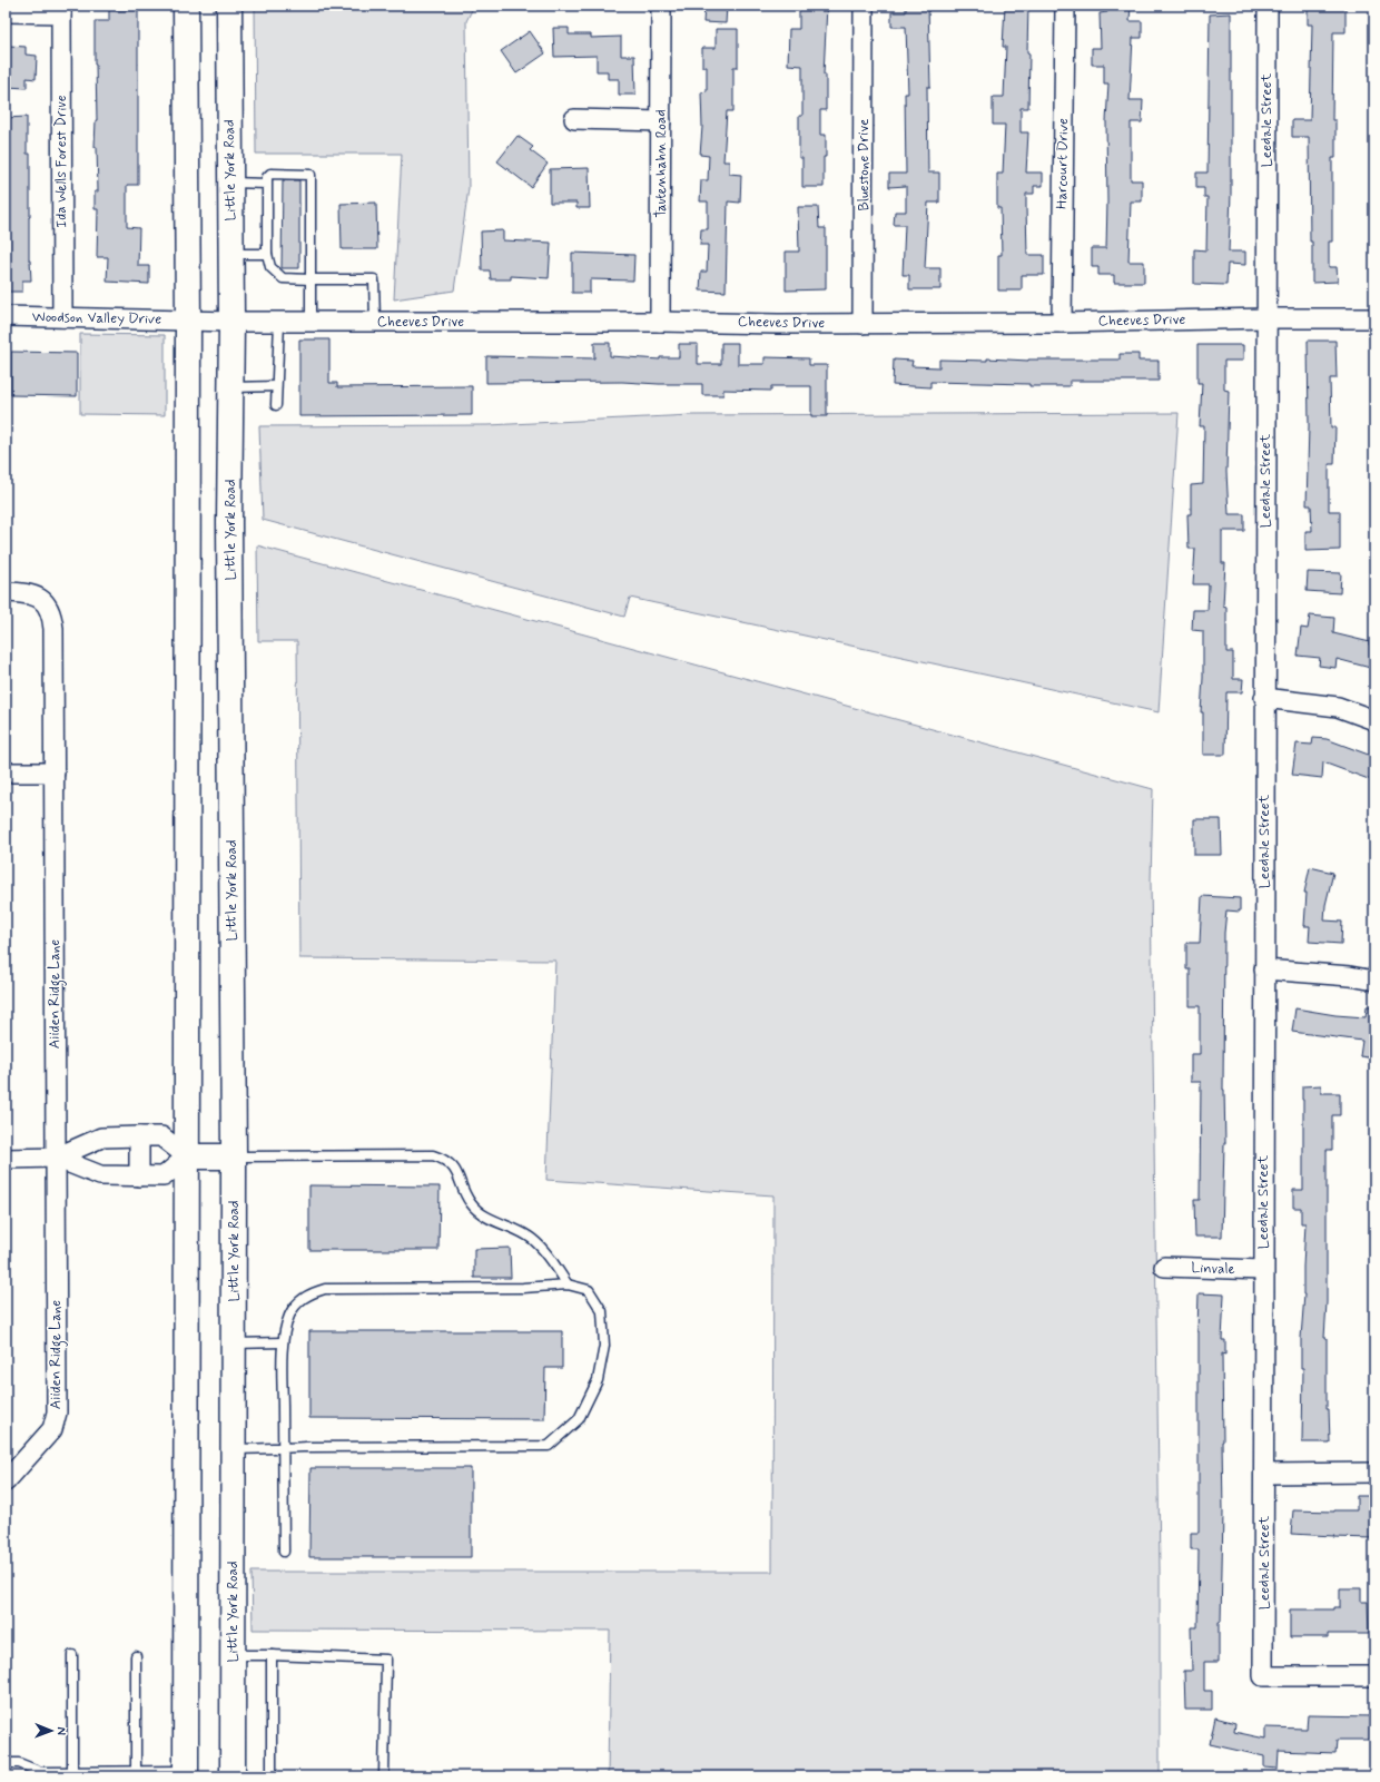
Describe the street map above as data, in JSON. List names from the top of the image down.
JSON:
{
  "streets": {
    "main road": ["Little York Road"],
    "street": [
      "Leedale Street",
      "Ida Wells Forest Drive",
      "Tautenhahn Road",
      "Harcourt Drive",
      "Bluestone Drive",
      "Woodson Valley Drive",
      "Cheeves Drive",
      "Aiiden Ridge Lane",
      "Linvale"
    ]
  },
  "crossings": [
    ["Leedale Street", "Cheeves Drive"],
    ["Leedale Street", "Linvale"],
    ["Ida Wells Forest Drive", "Woodson Valley Drive"],
    ["Tautenhahn Road", "Cheeves Drive"],
    ["Harcourt Drive", "Cheeves Drive"],
    ["Bluestone Drive", "Cheeves Drive"],
    ["Little York Road", "Cheeves Drive"],
    ["Woodson Valley Drive", "Cheeves Drive"]
  ],
  "north": "right"
}
